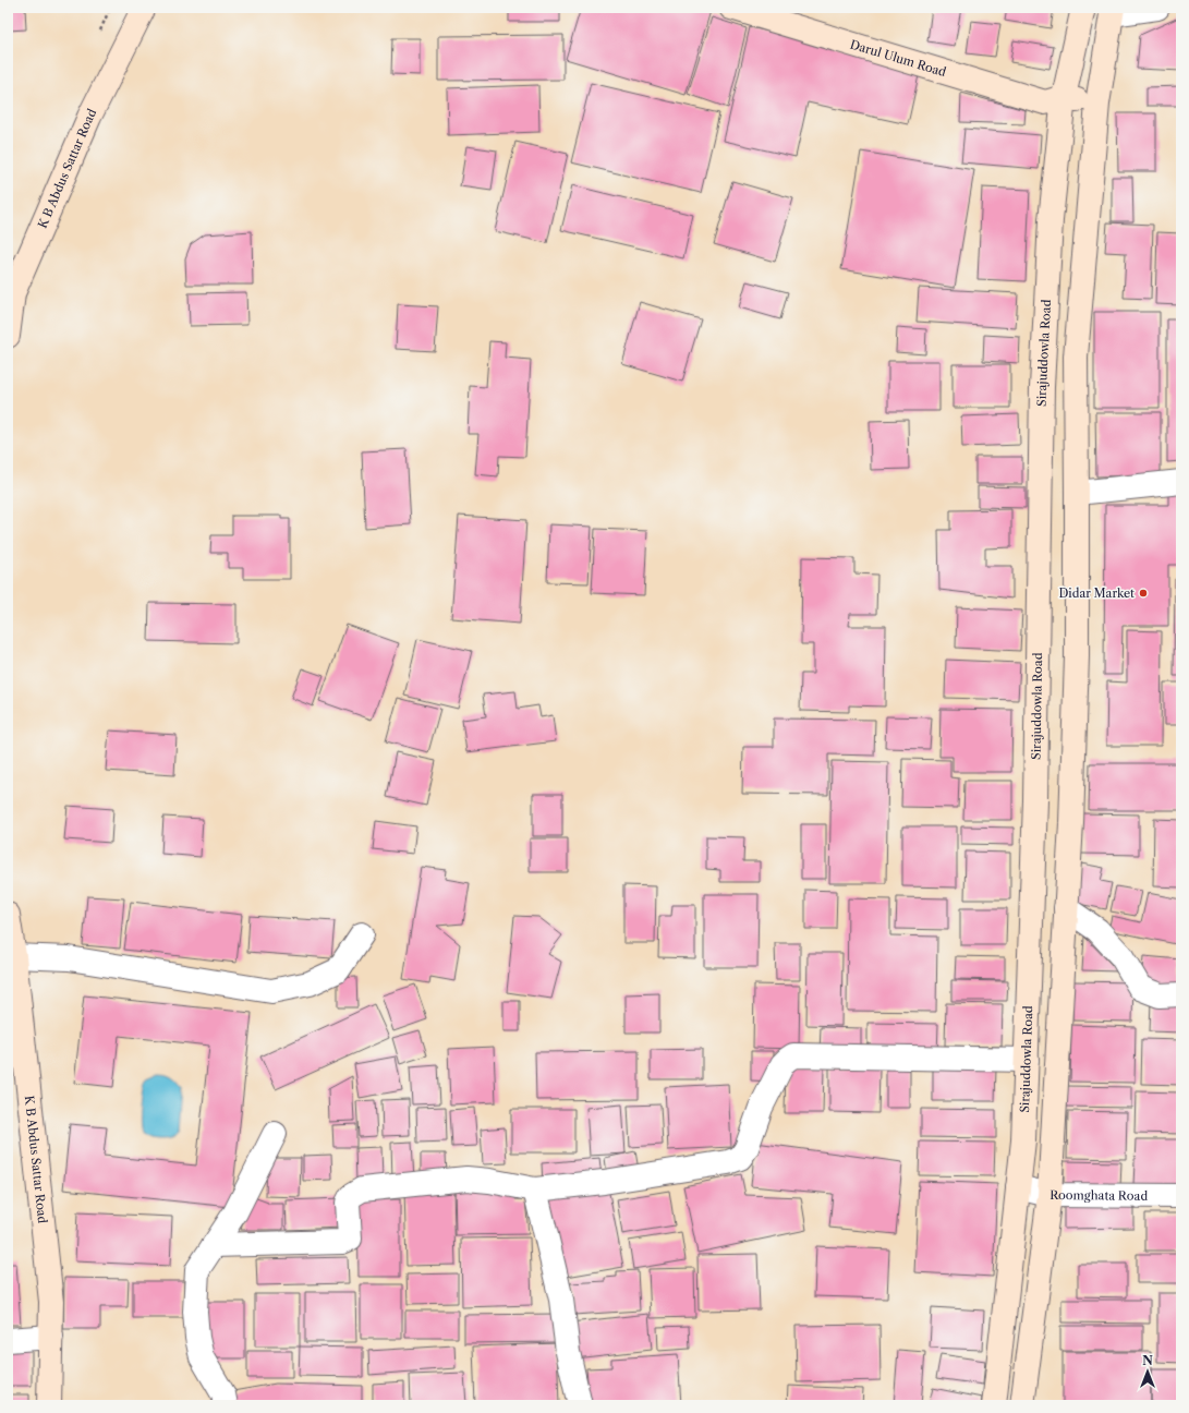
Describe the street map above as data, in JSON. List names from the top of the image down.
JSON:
{
  "streets": {
    "main road": ["Darul Ulum Road", "K B Abdus Sattar Road", "Sirajuddowla Road"],
    "street": ["Roomghata Road"]
  },
  "crossings": [
    ["Darul Ulum Road", "Sirajuddowla Road"],
    ["Sirajuddowla Road", "Roomghata Road"]
  ],
  "places": ["Didar Market"],
  "north": "top"
}
